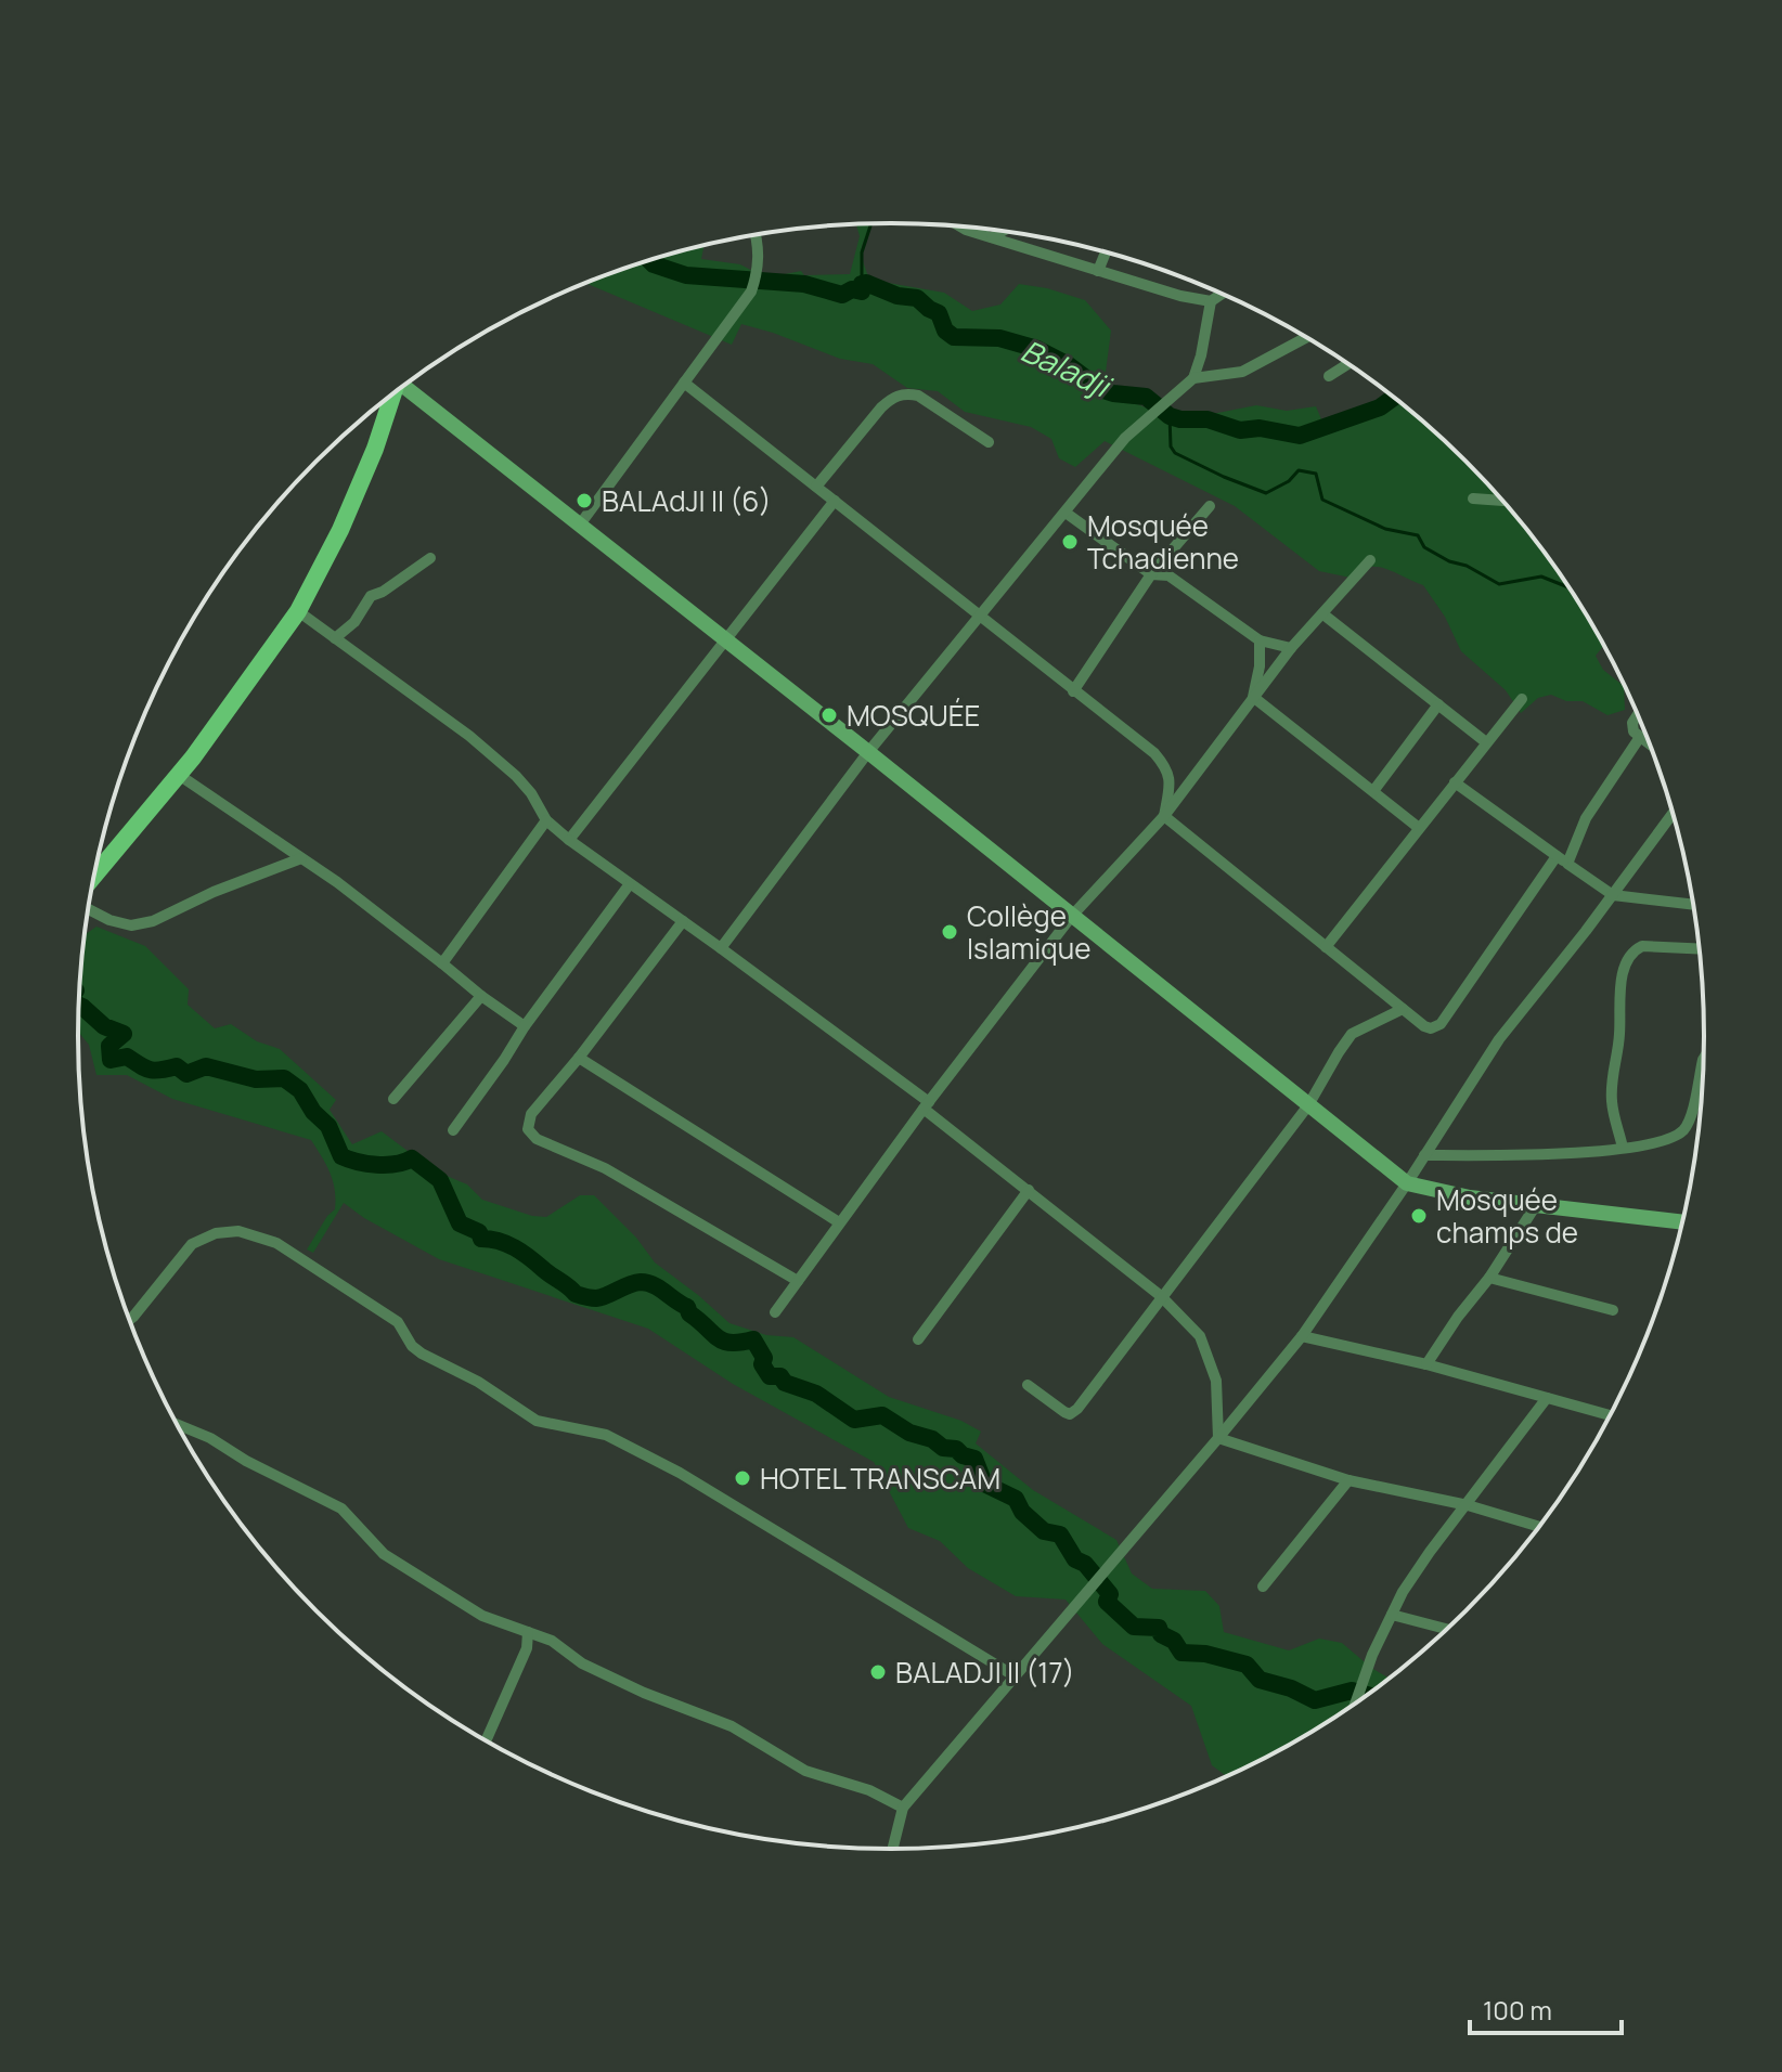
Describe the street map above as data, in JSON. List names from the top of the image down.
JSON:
{
  "water": ["Baladji"],
  "places": [
    "BALAdJI II (6)",
    "Mosquée Tchadienne",
    "MOSQUÉE",
    "Collège Islamique",
    "Mosquée champs de",
    "HOTEL TRANSCAM",
    "BALADJI II (17)"
  ],
  "scale_bar": "100 m"
}
